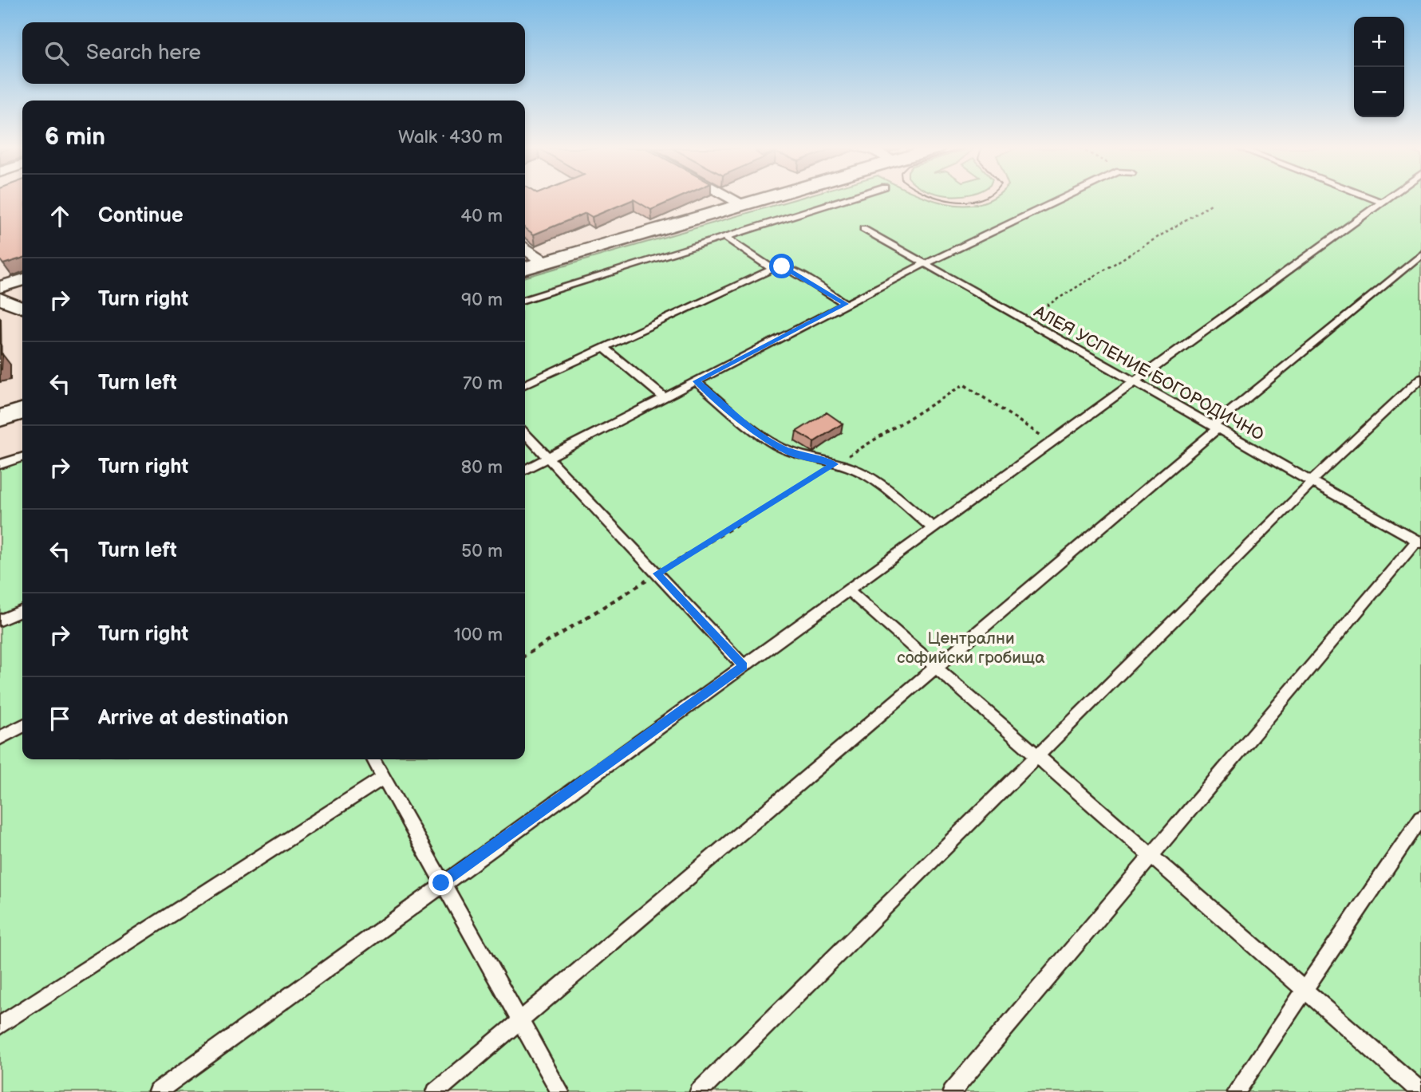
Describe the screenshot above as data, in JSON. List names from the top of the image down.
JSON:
{
  "streets": {
    "lane": ["АЛЕЯ УСПЕНИЕ БОГОРОДИЧНО"]
  },
  "parks": ["Централни софийски гробища"],
  "page": {
    "map_buttons": ["+", "−"],
    "search": "Search here",
    "heading": ["6 min", "Walk · 430 m"],
    "list": [
      ["Continue", "40 m"],
      ["Turn right", "90 m"],
      ["Turn left", "70 m"],
      ["Turn right", "80 m"],
      ["Turn left", "50 m"],
      ["Turn right", "100 m"],
      "Arrive at destination"
    ]
  }
}
